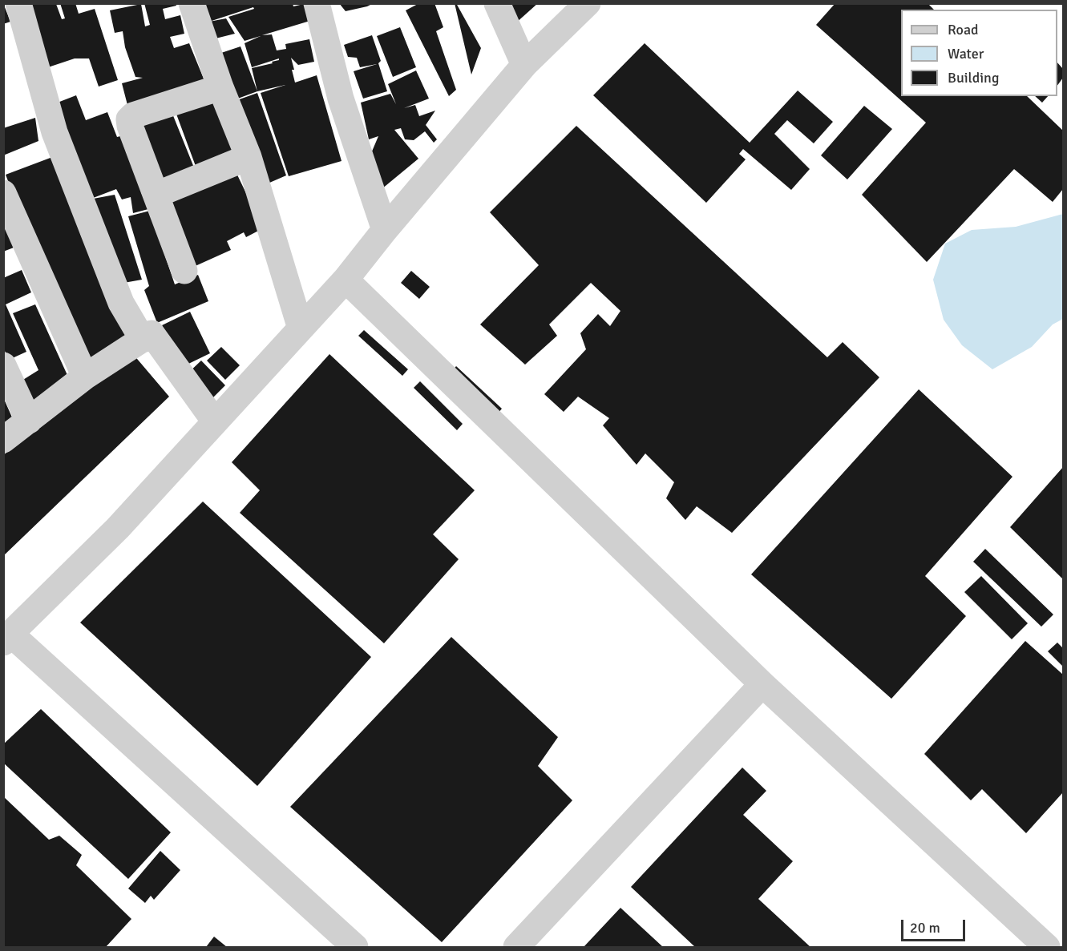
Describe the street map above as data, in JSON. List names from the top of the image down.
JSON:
{
  "legend": ["Road", "Water", "Building"],
  "scale_bar": "20 m"
}
